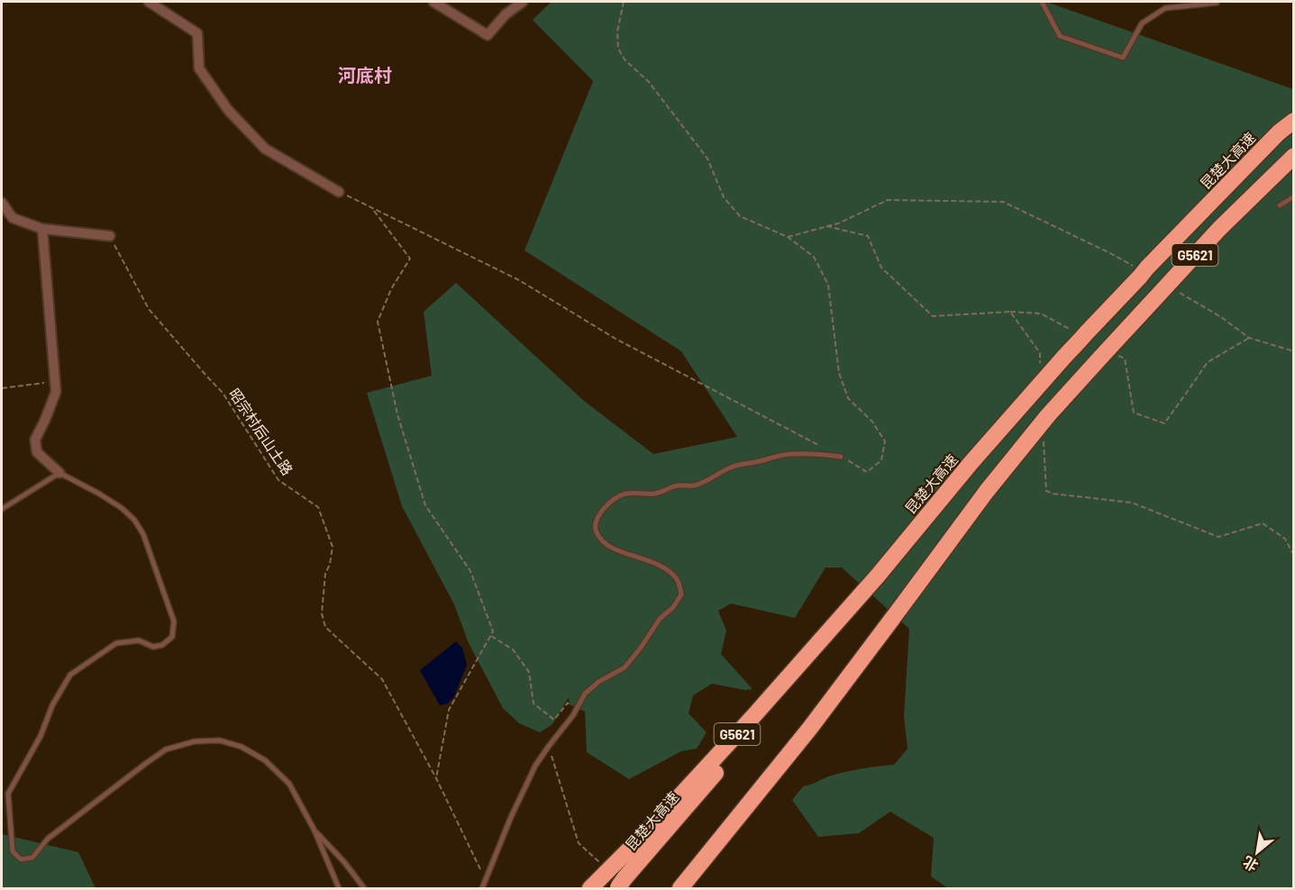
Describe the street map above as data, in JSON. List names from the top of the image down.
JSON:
{
  "streets": {
    "highway": ["昆楚大高速", "G5621"],
    "path": ["昭宗村后山土路"]
  },
  "crossings": [
    ["昆楚大高速", "G5621"]
  ],
  "districts": ["河底村"],
  "north": "bottom left"
}
